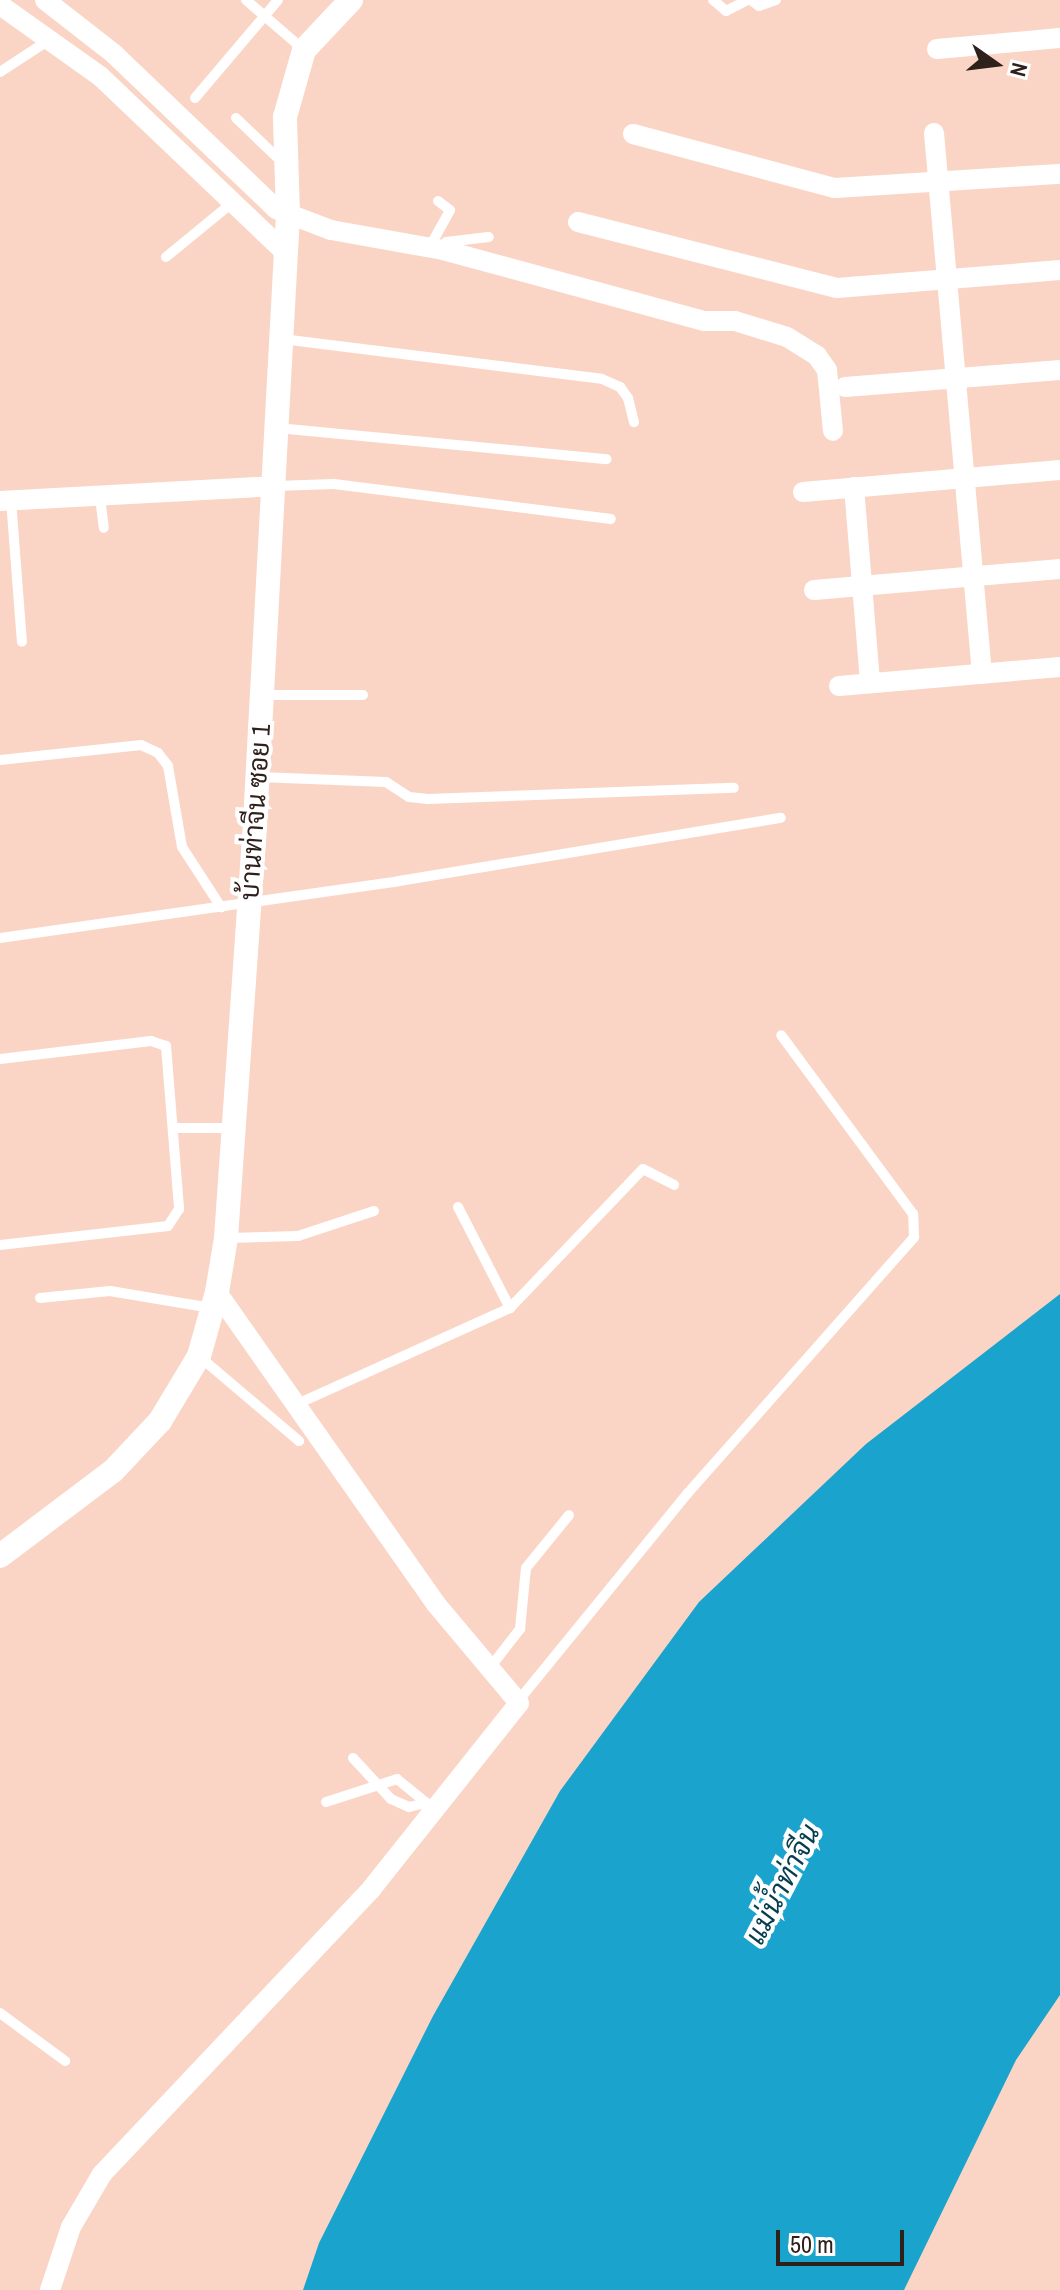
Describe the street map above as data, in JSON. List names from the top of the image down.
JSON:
{
  "streets": {
    "street": ["บ้านท่าจีน ซอย 1"]
  },
  "water": ["แม่น้ำท่าจีน"],
  "scale_bar": "50 m",
  "north": "right"
}
